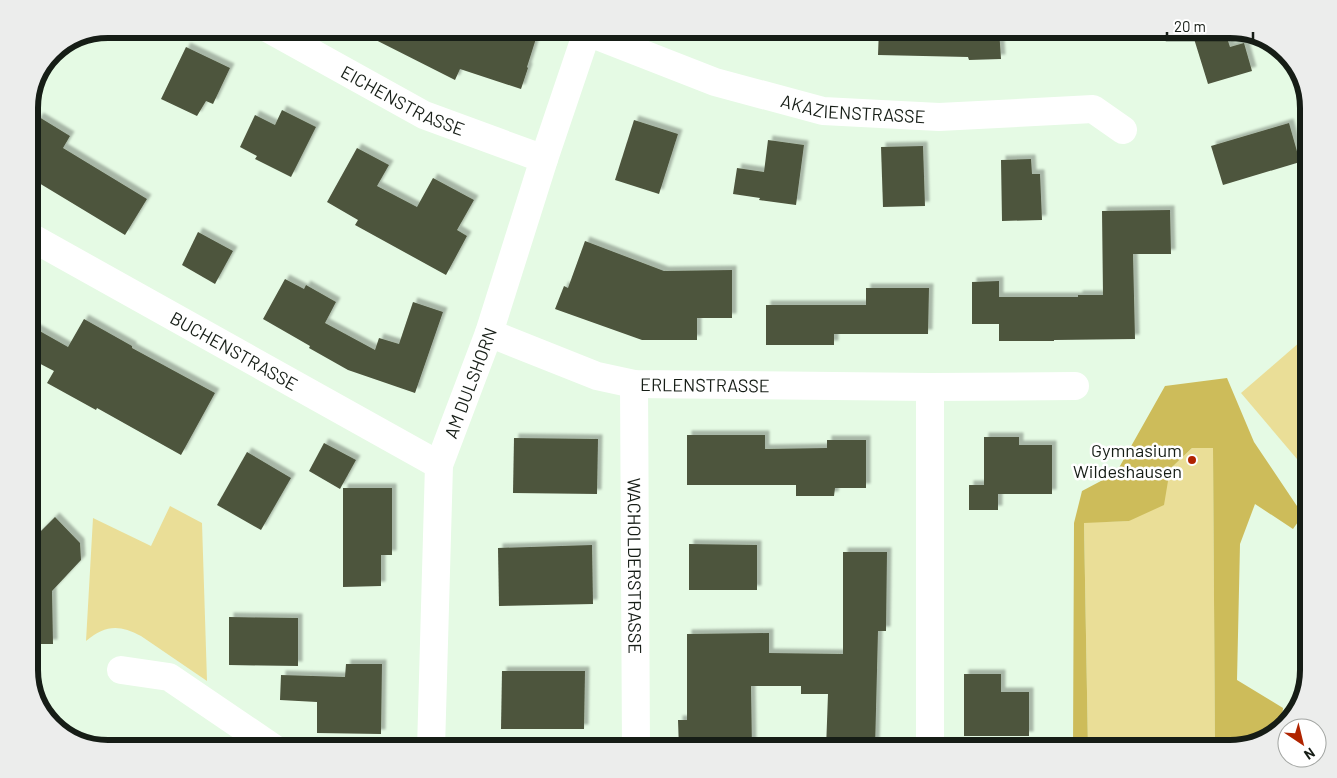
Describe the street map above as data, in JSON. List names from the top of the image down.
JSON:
{
  "streets": {
    "street": [
      "EICHENSTRASSE",
      "AKAZIENSTRASSE",
      "BUCHENSTRASSE",
      "AM DULSHORN",
      "ERLENSTRASSE",
      "WACHOLDERSTRASSE"
    ]
  },
  "crossings": [
    ["EICHENSTRASSE", "AM DULSHORN"],
    ["BUCHENSTRASSE", "AM DULSHORN"],
    ["AM DULSHORN", "ERLENSTRASSE"],
    ["ERLENSTRASSE", "WACHOLDERSTRASSE"]
  ],
  "places": ["Gymnasium Wildeshausen"],
  "scale_bar": "20 m",
  "north": "bottom right"
}
